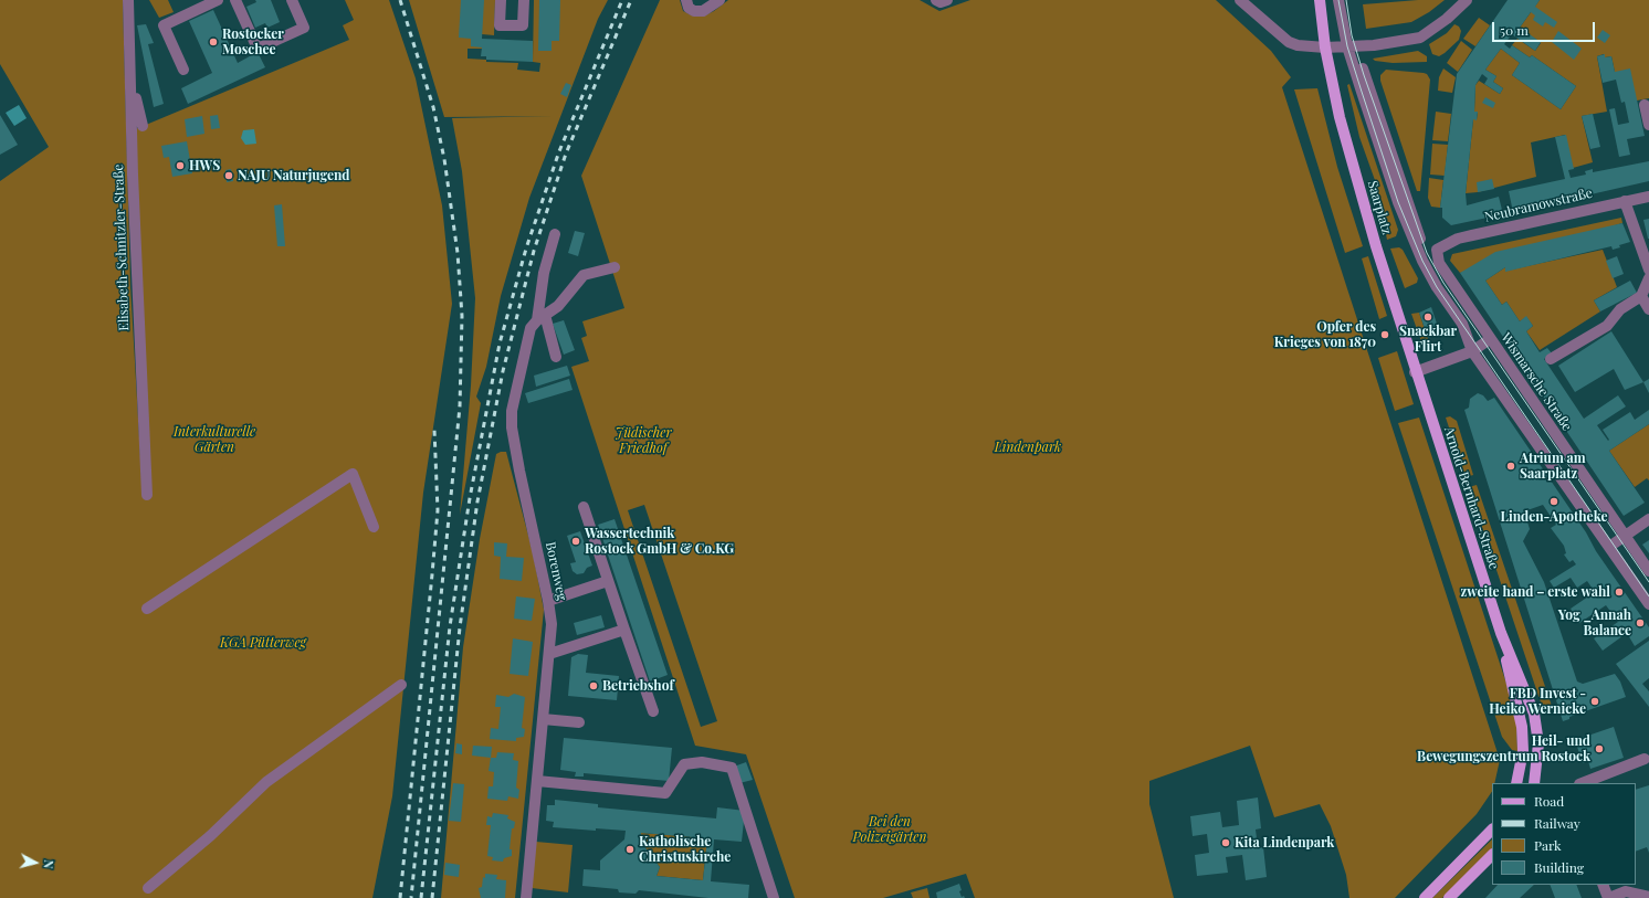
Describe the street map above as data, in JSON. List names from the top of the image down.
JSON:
{
  "streets": {
    "main road": ["Saarplatz", "Arnold-Bernhard-Straße"],
    "street": [
      "Neubramowstraße",
      "Elisabeth-Schnitzler-Straße",
      "Wismarsche Straße",
      "Borenweg"
    ]
  },
  "crossings": [
    ["Neubramowstraße", "Wismarsche Straße"],
    ["Saarplatz", "Arnold-Bernhard-Straße"]
  ],
  "parks": [
    "Interkulturelle Gärten",
    "Jüdischer Friedhof",
    "Lindenpark",
    "KGA Pütterweg",
    "Bei den Polizeigärten"
  ],
  "places": [
    "Rostocker Moschee",
    "HWS",
    "NAJU Naturjugend",
    "Snackbar Flirt",
    "Opfer des Krieges von 1870",
    "Atrium am Saarplatz",
    "Linden-Apotheke",
    "Wassertechnik Rostock GmbH & Co.KG",
    "zweite hand – erste wahl",
    "Yog _Annah Balance",
    "Betriebshof",
    "FBD Invest - Heiko Wernicke",
    "Heil- und Bewegungszentrum Rostock",
    "Kita Lindenpark",
    "Katholische Christuskirche"
  ],
  "legend": [
    "Road",
    "Railway",
    "Park",
    "Building"
  ],
  "scale_bar": "50 m",
  "north": "right"
}
